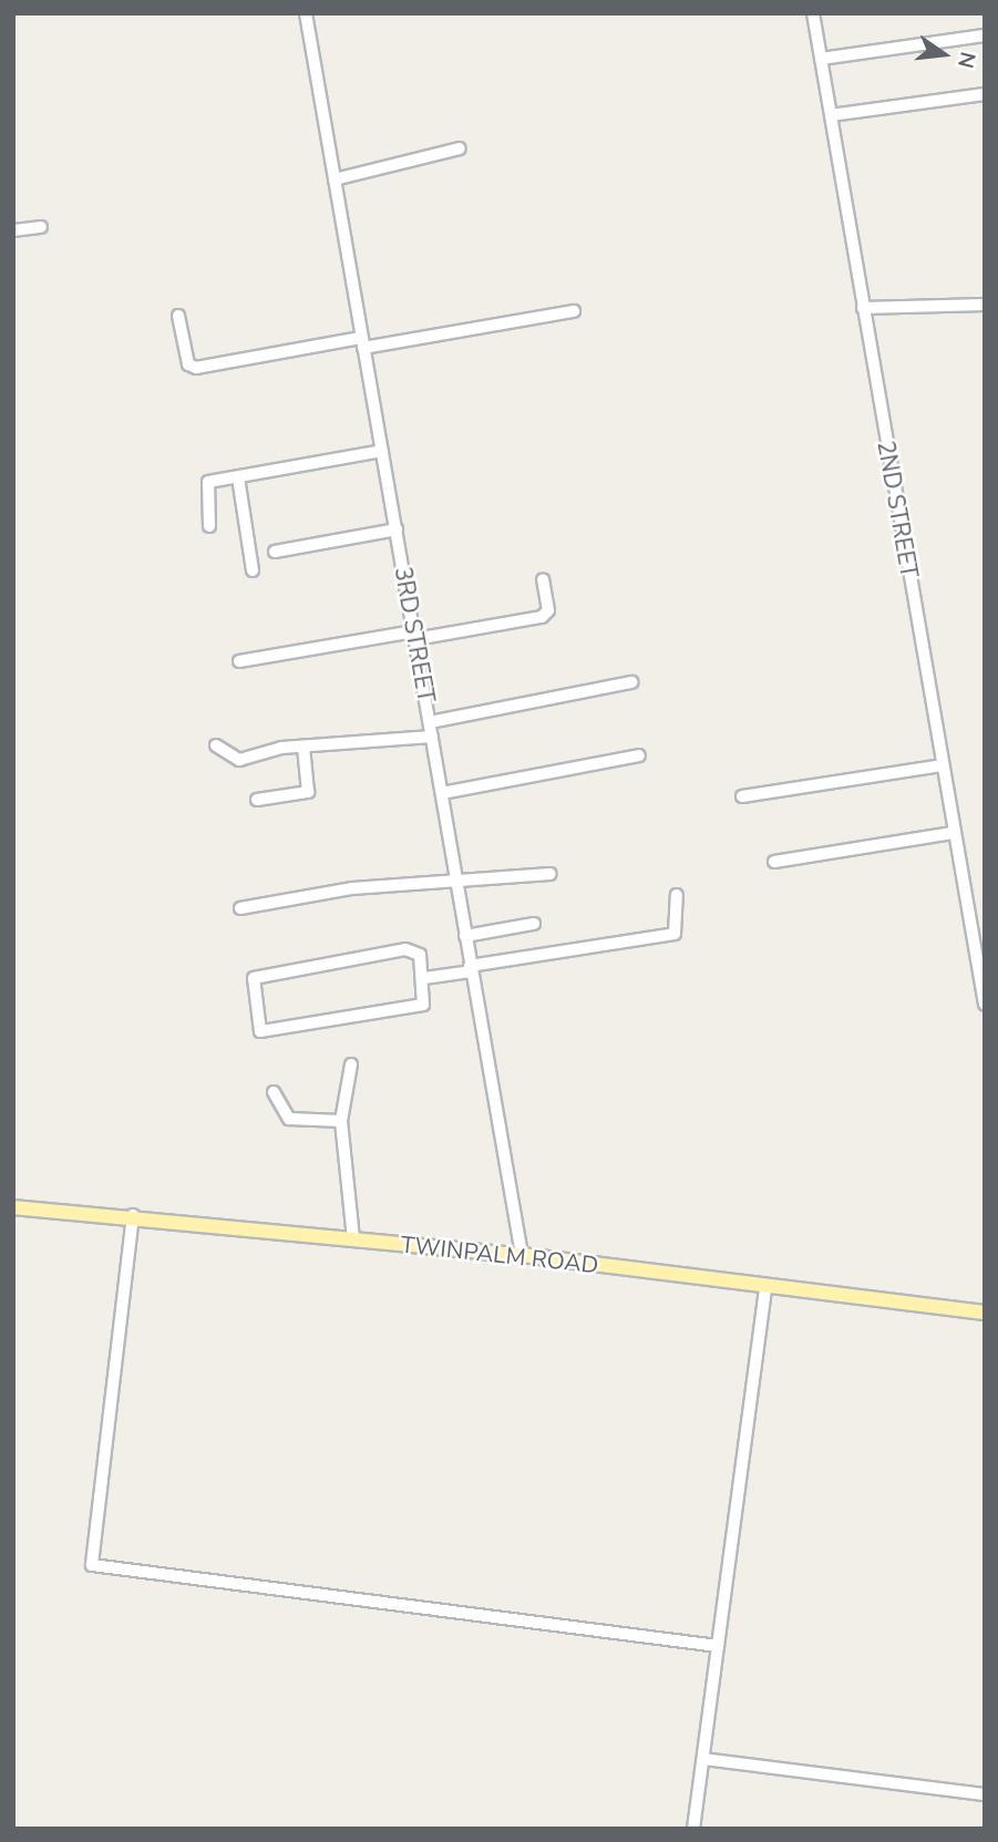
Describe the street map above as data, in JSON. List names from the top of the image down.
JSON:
{
  "streets": {
    "main road": ["TWINPALM ROAD"],
    "street": ["2ND STREET", "3RD STREET"]
  },
  "crossings": [
    ["3RD STREET", "TWINPALM ROAD"]
  ],
  "north": "right"
}
